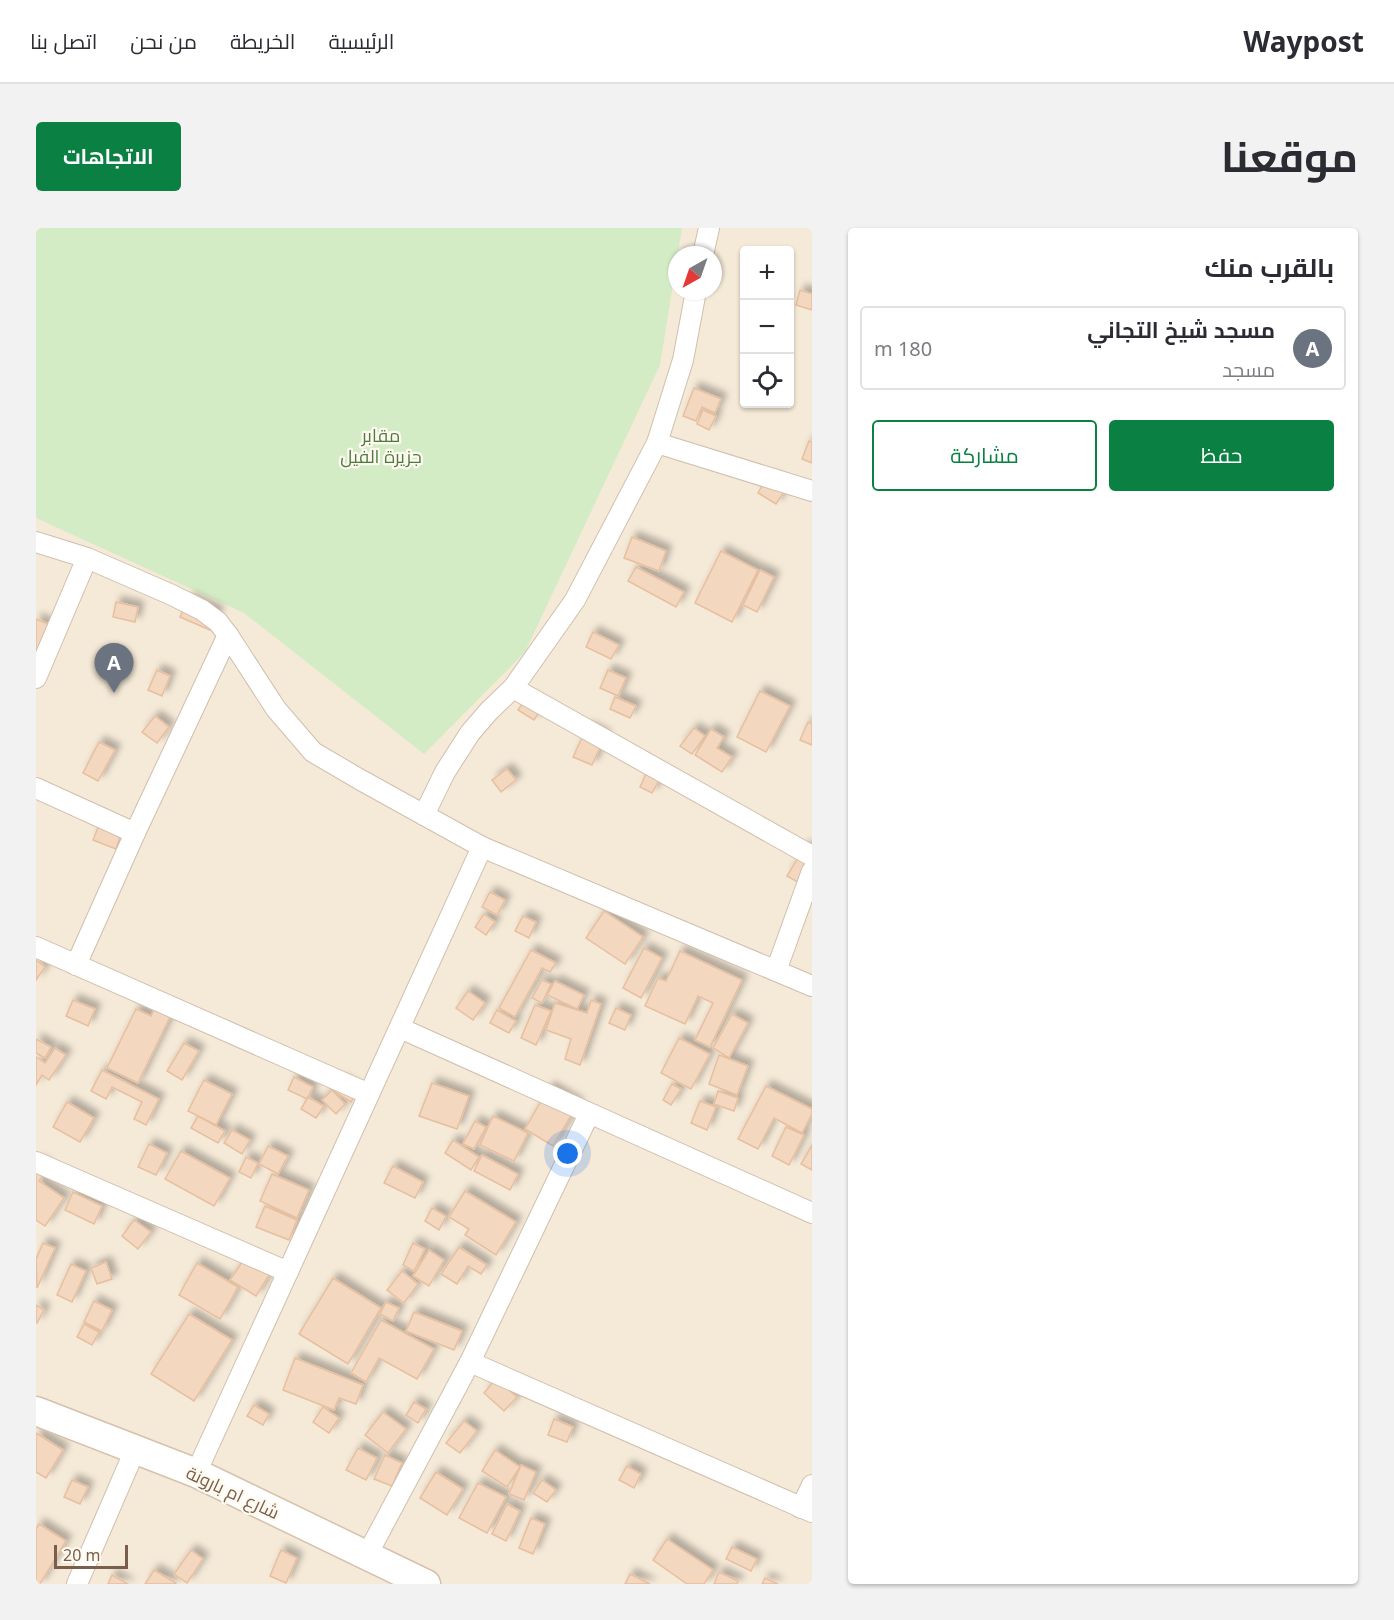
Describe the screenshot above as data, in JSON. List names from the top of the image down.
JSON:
{
  "streets": {
    "street": ["شارع ام بارونة"]
  },
  "parks": ["مقابر جزيرة الفيل"],
  "scale_bar": "20 m",
  "north": "bottom left",
  "page": {
    "header": "Waypost",
    "nav": [
      "الرئيسية",
      "الخريطة",
      "من نحن",
      "اتصل بنا"
    ],
    "title": "موقعنا",
    "buttons": [
      "الاتجاهات",
      ["حفظ", "مشاركة"]
    ],
    "heading": "بالقرب منك",
    "map_buttons": ["+", "−"],
    "list": [
      {
        "mark": "A",
        "name": "مسجد شيخ التجاني",
        "note": "مسجد",
        "value": "180 m"
      }
    ],
    "pins": "A",
    "scale": "20 m"
  }
}
